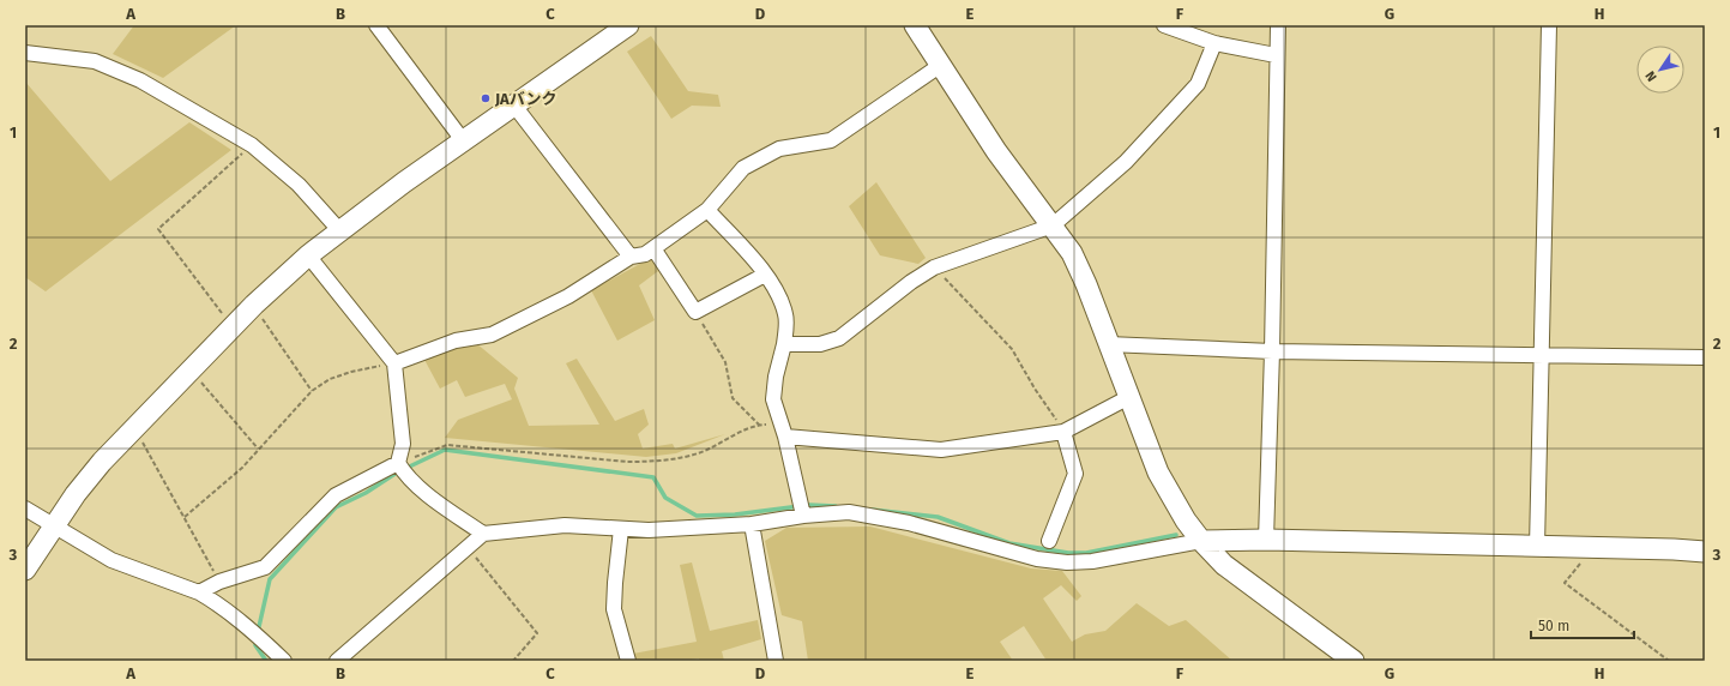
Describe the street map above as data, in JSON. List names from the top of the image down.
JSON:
{
  "places": ["JAバンク"],
  "scale_bar": "50 m",
  "north": "bottom left",
  "grid": {
    "columns": [
      "A",
      "B",
      "C",
      "D",
      "E",
      "F",
      "G",
      "H"
    ],
    "rows": ["1", "2", "3"]
  }
}
